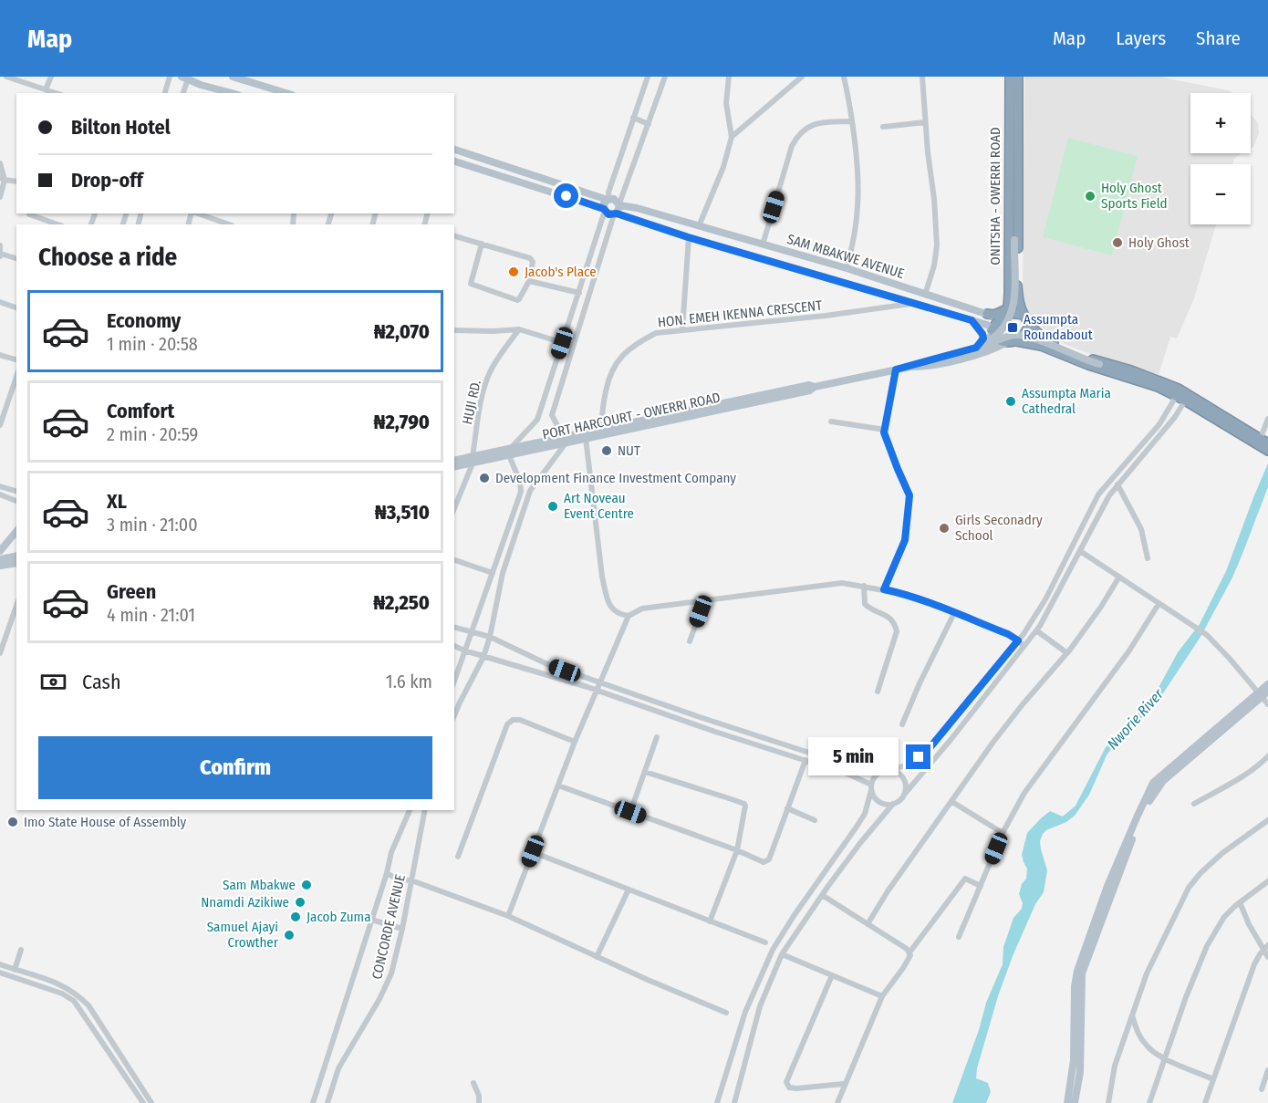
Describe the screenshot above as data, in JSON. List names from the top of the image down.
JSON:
{
  "streets": {
    "highway": ["ONITSHA - OWERRI ROAD"],
    "main road": ["SAM MBAKWE AVENUE", "PORT HARCOURT - OWERRI ROAD"],
    "street": ["HON. EMEH IKENNA CRESCENT", "HUJI RD.", "CONCORDE AVENUE"]
  },
  "crossings": [
    ["ONITSHA - OWERRI ROAD", "SAM MBAKWE AVENUE"],
    ["SAM MBAKWE AVENUE", "HON. EMEH IKENNA CRESCENT"],
    ["HON. EMEH IKENNA CRESCENT", "PORT HARCOURT - OWERRI ROAD"],
    ["HUJI RD.", "PORT HARCOURT - OWERRI ROAD"]
  ],
  "water": ["Nworie River"],
  "places": {
    "other": [
      "Holy Ghost Sports Field",
      "Holy Ghost",
      "Jacob's Place",
      "Assumpta Maria Cathedral",
      "NUT",
      "Development Finance Investment Company",
      "Art Noveau Event Centre",
      "Girls Seconadry School",
      "Imo State House of Assembly",
      "Sam Mbakwe",
      "Nnamdi Azikiwe",
      "Jacob Zuma",
      "Samuel Ajayi Crowther"
    ],
    "transit": ["Assumpta Roundabout"]
  },
  "page": {
    "header": "Map",
    "nav": ["Map", "Layers", "Share"],
    "map_buttons": ["+", "−"],
    "banner": ["Bilton Hotel", "Drop-off"],
    "heading": "Choose a ride",
    "list": [
      {
        "name": "Economy",
        "note": "1 min · 20:58",
        "value": "₦2,070"
      },
      {
        "name": "Comfort",
        "note": "2 min · 20:59",
        "value": "₦2,790"
      },
      {
        "name": "XL",
        "note": "3 min · 21:00",
        "value": "₦3,510"
      },
      {
        "name": "Green",
        "note": "4 min · 21:01",
        "value": "₦2,250"
      }
    ],
    "pay": ["Cash", "1.6 km"],
    "buttons": "Confirm",
    "bubble": "5 min"
  }
}
